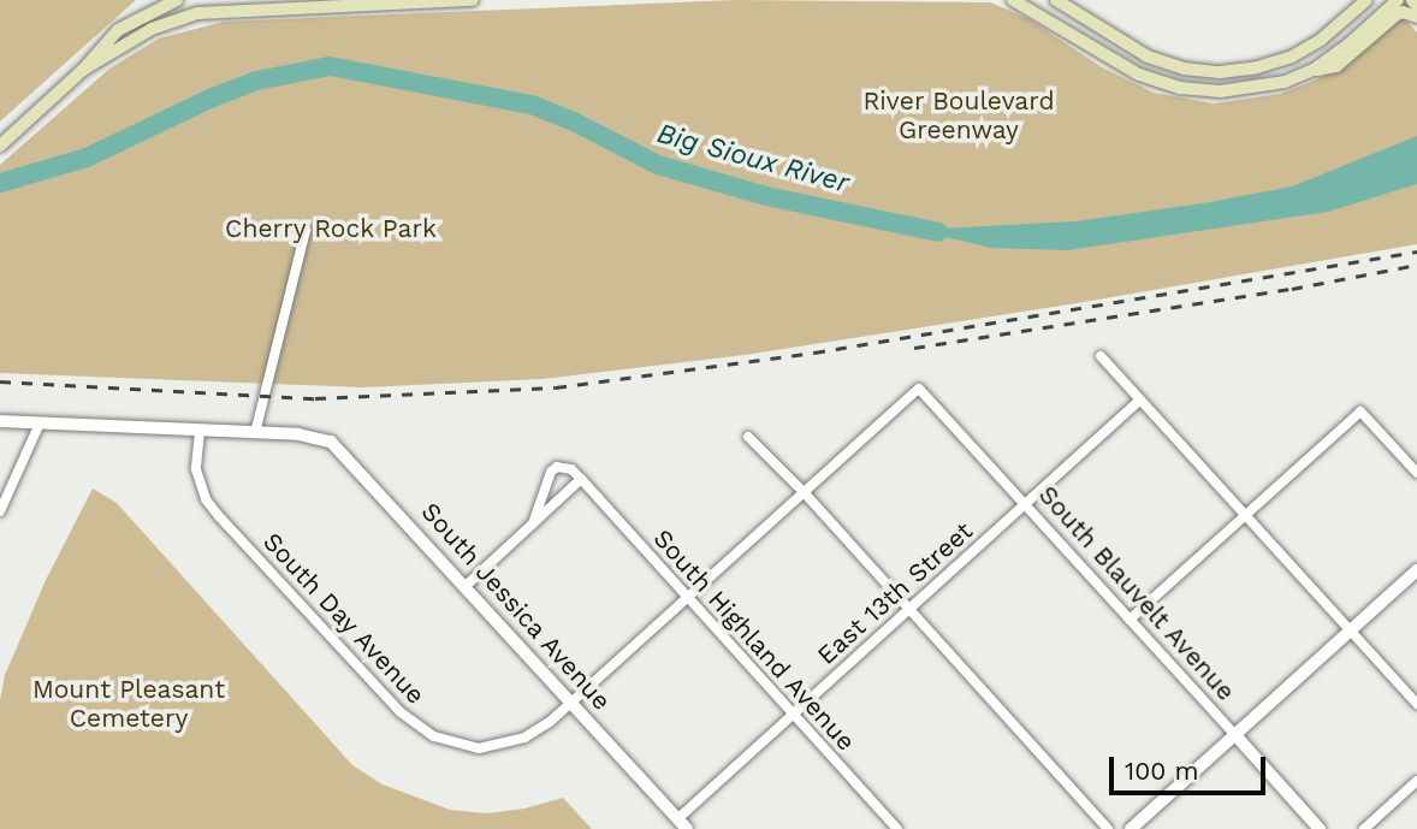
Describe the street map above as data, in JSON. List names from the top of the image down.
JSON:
{
  "streets": {
    "street": [
      "East 13th Street",
      "South Blauvelt Avenue",
      "South Jessica Avenue",
      "South Day Avenue",
      "South Highland Avenue"
    ]
  },
  "crossings": [
    ["East 13th Street", "South Blauvelt Avenue"],
    ["East 13th Street", "South Jessica Avenue"],
    ["East 13th Street", "South Highland Avenue"],
    ["South Blauvelt Avenue", "South Day Avenue"],
    ["South Jessica Avenue", "South Day Avenue"],
    ["South Day Avenue", "South Highland Avenue"]
  ],
  "water": ["Big Sioux River"],
  "parks": ["River Boulevard Greenway", "Cherry Rock Park", "Mount Pleasant Cemetery"],
  "scale_bar": "100 m"
}
